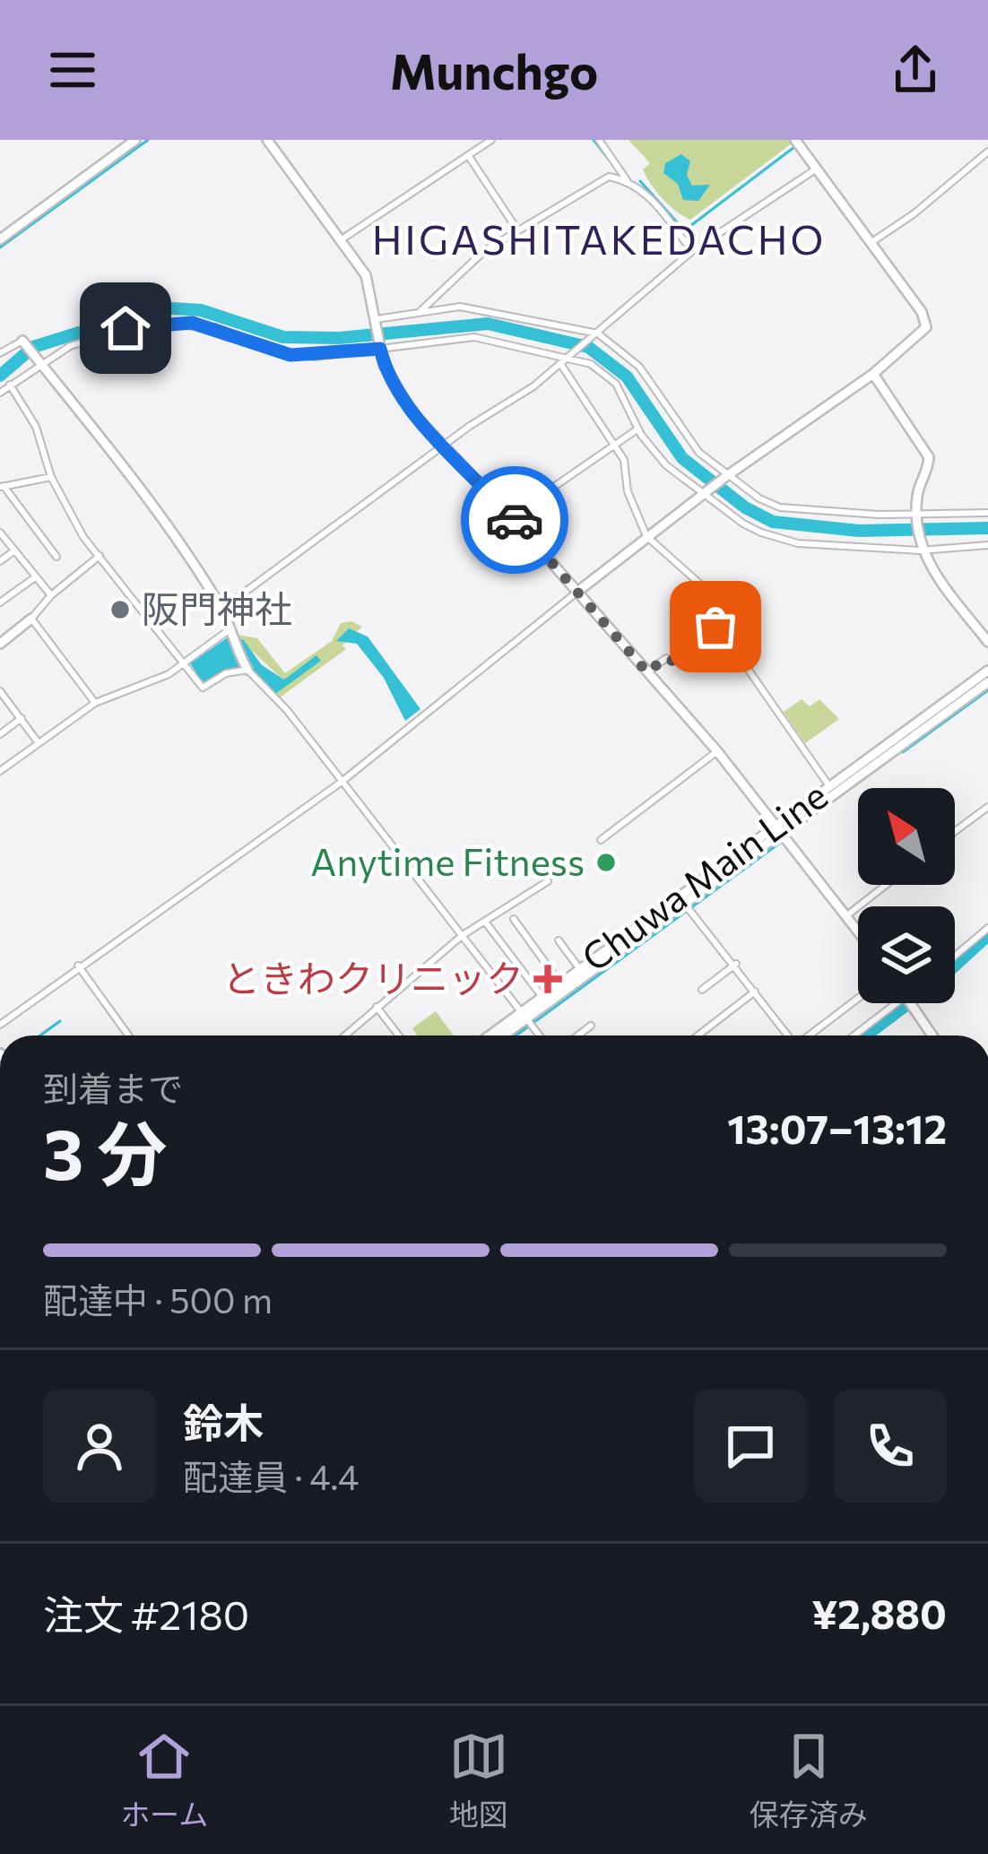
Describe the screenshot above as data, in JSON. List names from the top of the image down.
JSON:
{
  "streets": {
    "street": ["Chuwa Main Line"]
  },
  "districts": ["HIGASHITAKEDACHO"],
  "places": {
    "other": ["阪門神社", "Anytime Fitness"],
    "health": ["ときわクリニック"]
  },
  "north": "top left",
  "page": {
    "header": "Munchgo",
    "heading": ["3 分", "到着まで", "13:07–13:12"],
    "panel": [
      "鈴木",
      "配達員 · 4.4",
      "注文 #2180",
      "¥2,880"
    ],
    "bar": "配達中 · 500 m",
    "tabs": ["ホーム", "地図", "保存済み"]
  }
}
